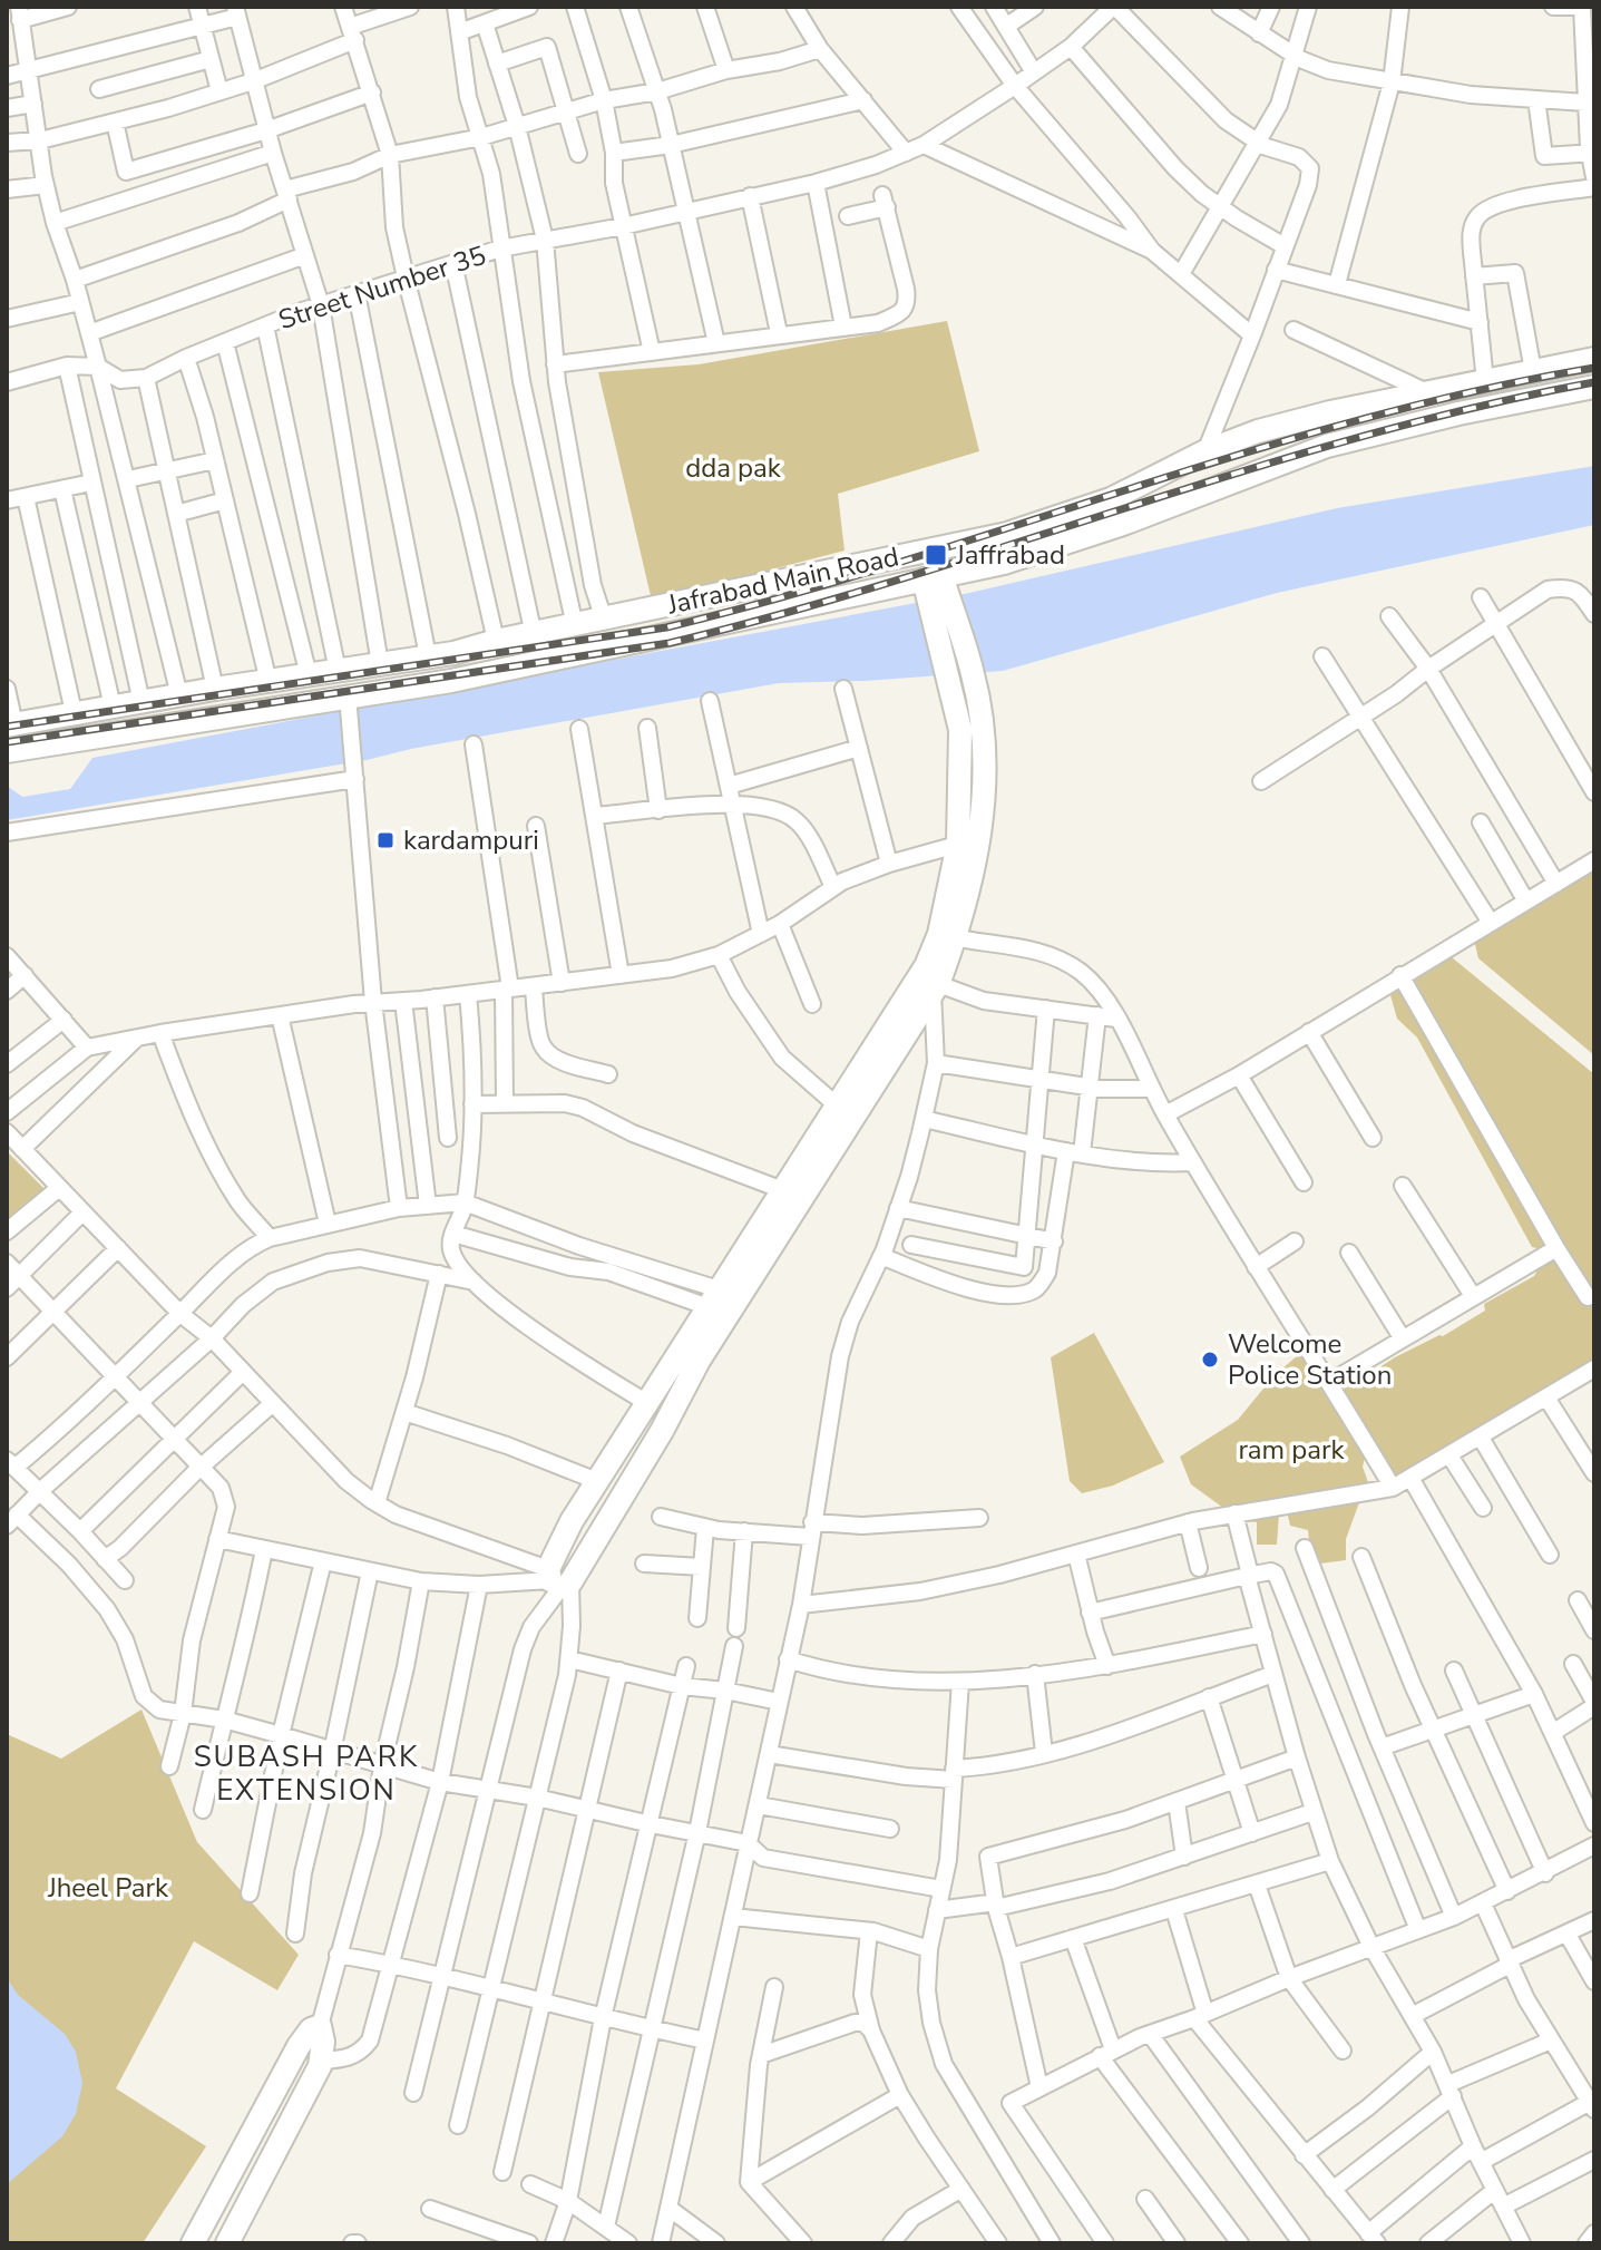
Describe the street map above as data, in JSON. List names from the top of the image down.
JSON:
{
  "streets": {
    "main road": ["Jafrabad Main Road"],
    "street": ["Street Number 35"]
  },
  "districts": ["SUBASH PARK EXTENSION"],
  "parks": ["dda pak", "ram park", "Jheel Park"],
  "places": {
    "transit": ["Jaffrabad", "kardampuri"],
    "other": ["Welcome Police Station"]
  }
}
